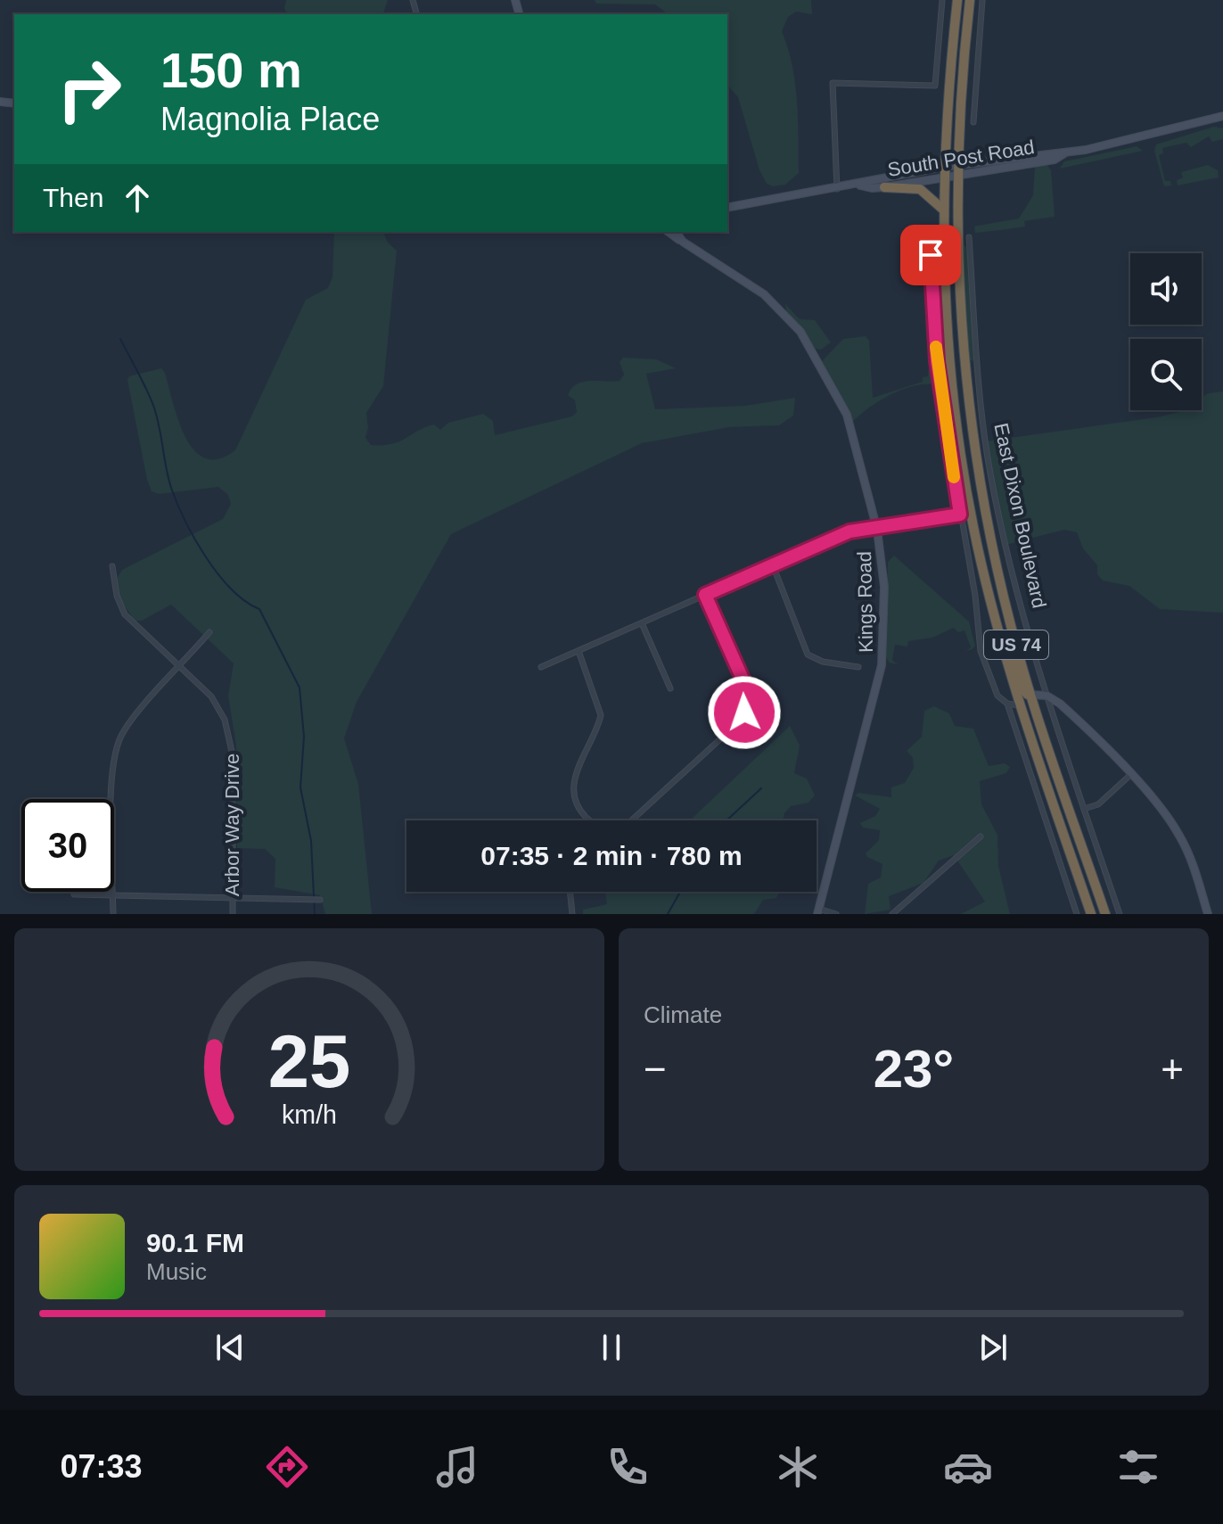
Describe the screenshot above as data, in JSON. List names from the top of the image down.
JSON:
{
  "streets": {
    "highway": ["East Dixon Boulevard", "US 74"],
    "street": ["South Post Road", "Kings Road", "Arbor Way Drive"]
  },
  "crossings": [
    ["South Post Road", "East Dixon Boulevard"],
    ["South Post Road", "US 74"]
  ],
  "page": {
    "turn": ["150 m", "Magnolia Place"],
    "then": "Then",
    "limit": "30",
    "trip": "07:35 · 2 min · 780 m",
    "tile": "Climate",
    "heat": ["−", "23°", "+"],
    "song": ["90.1 FM", "Music"],
    "tabs": "07:33",
    "gauge": ["25", "km/h"]
  }
}
